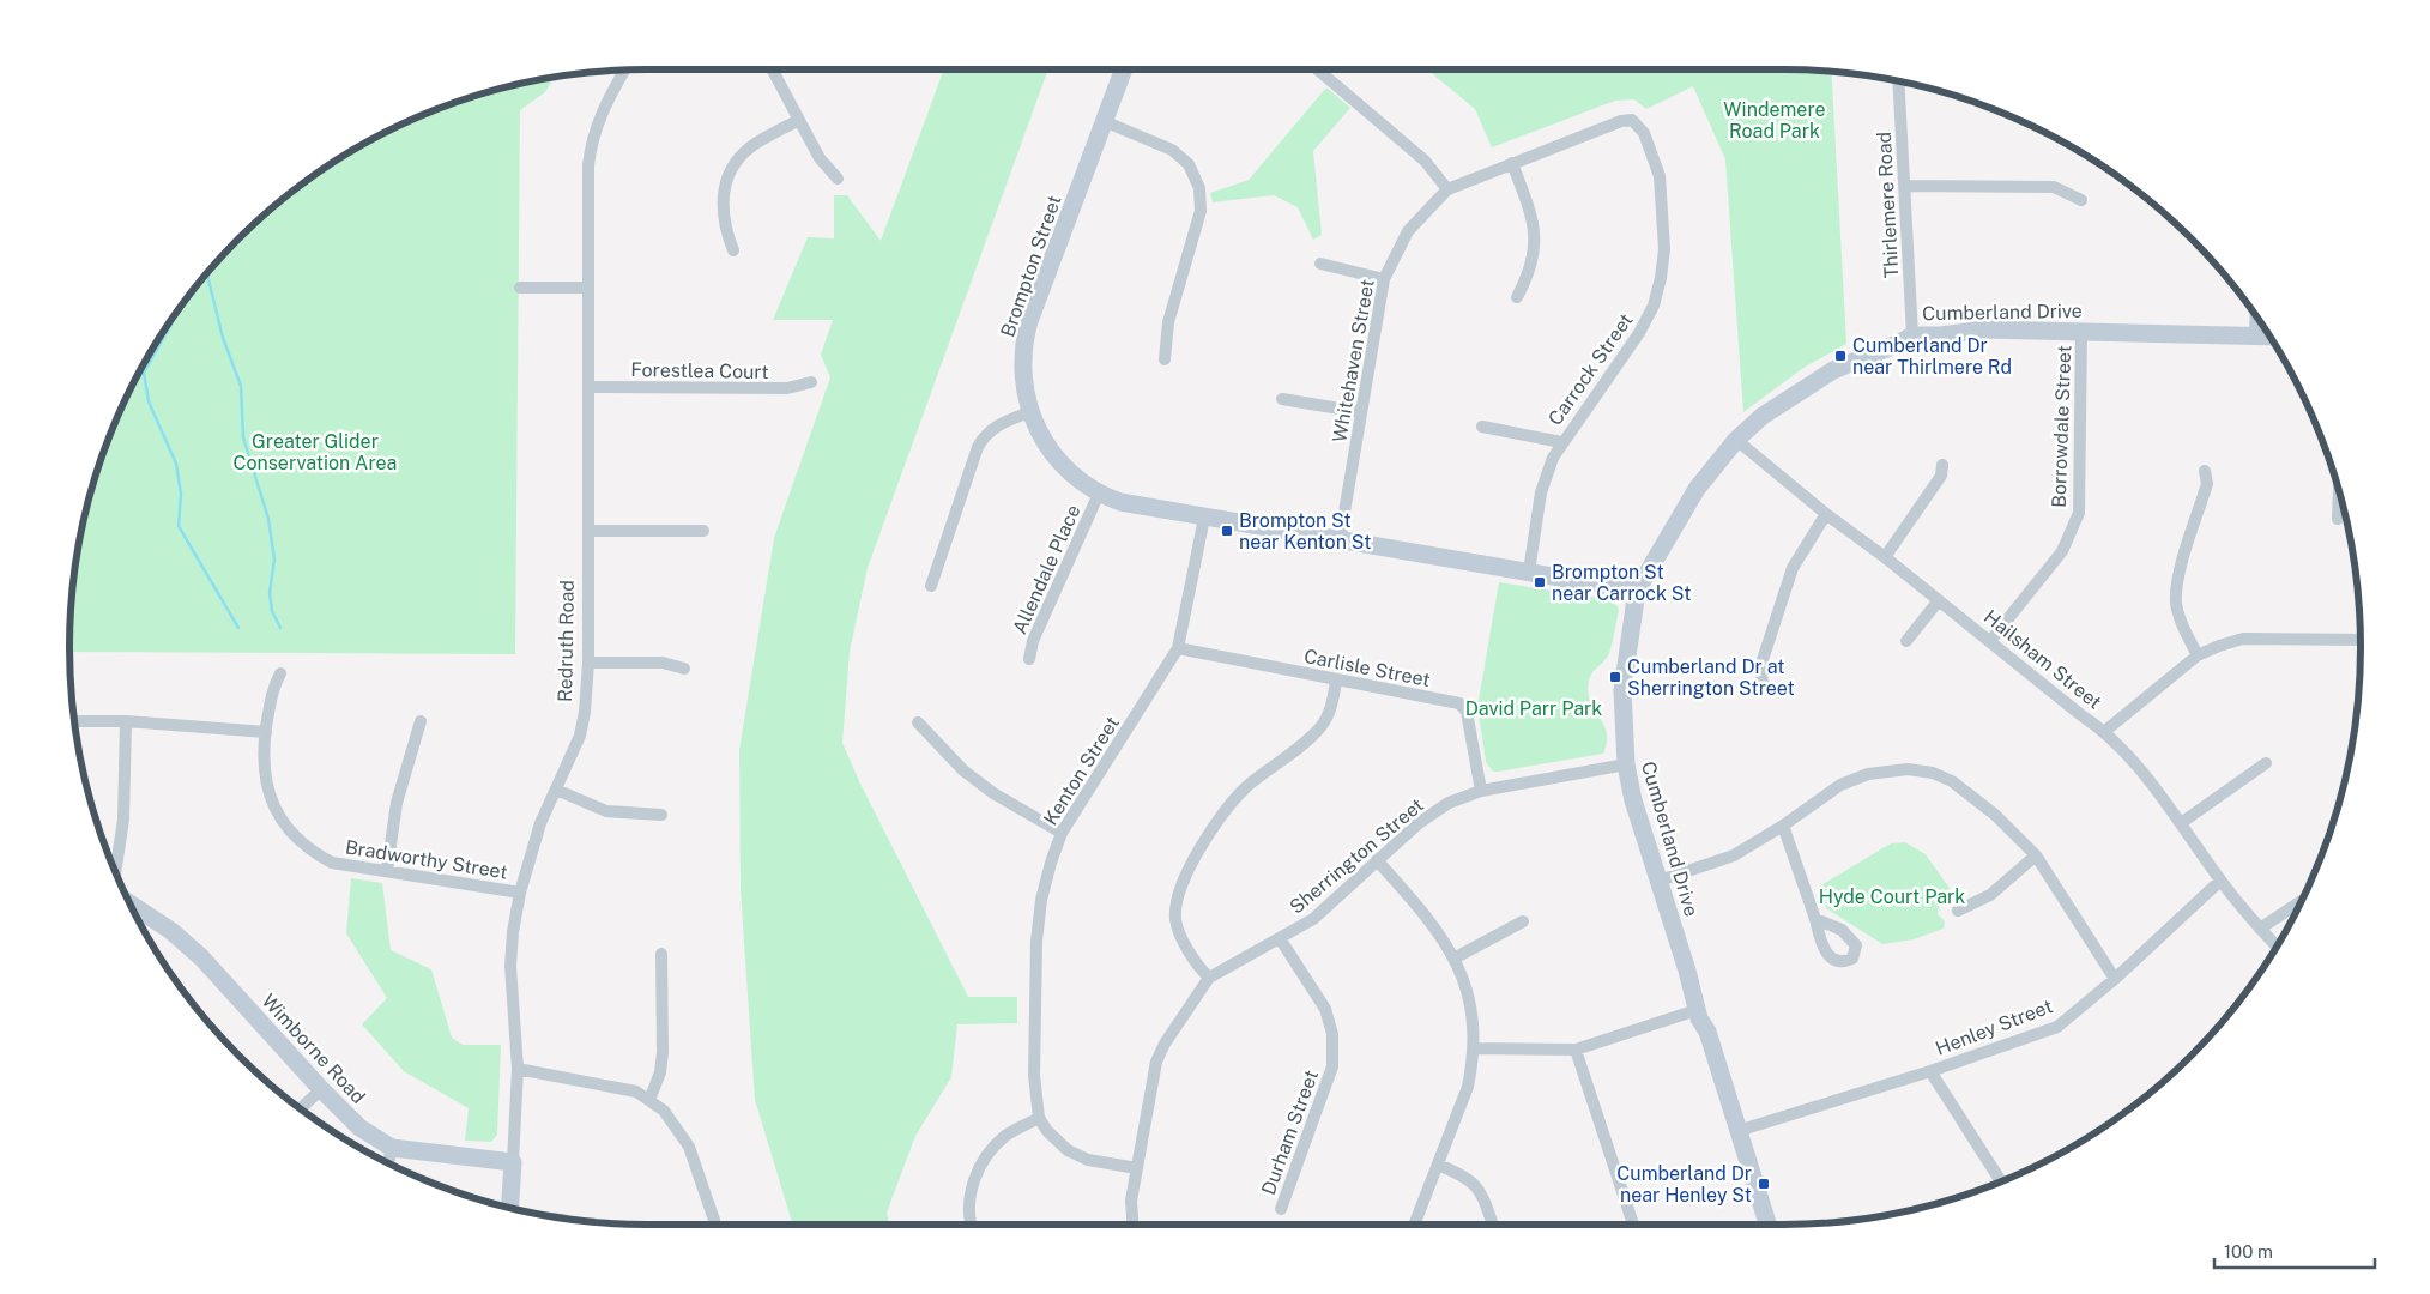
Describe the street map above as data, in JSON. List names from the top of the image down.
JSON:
{
  "streets": {
    "street": [
      "Thirlemere Road",
      "Brompton Street",
      "Cumberland Drive",
      "Whitehaven Street",
      "Carrock Street",
      "Forestlea Court",
      "Borrowdale Street",
      "Allendale Place",
      "Redruth Road",
      "Hailsham Street",
      "Carlisle Street",
      "Kenton Street",
      "Sherrington Street",
      "Bradworthy Street",
      "Henley Street",
      "Wimborne Road",
      "Durham Street"
    ]
  },
  "crossings": [
    ["Thirlemere Road", "Cumberland Drive"],
    ["Brompton Street", "Cumberland Drive"],
    ["Brompton Street", "Whitehaven Street"],
    ["Brompton Street", "Carrock Street"],
    ["Brompton Street", "Allendale Place"],
    ["Brompton Street", "Kenton Street"],
    ["Cumberland Drive", "Borrowdale Street"],
    ["Cumberland Drive", "Hailsham Street"],
    ["Cumberland Drive", "Sherrington Street"],
    ["Cumberland Drive", "Henley Street"],
    ["Whitehaven Street", "Carrock Street"],
    ["Forestlea Court", "Redruth Road"],
    ["Borrowdale Street", "Hailsham Street"],
    ["Redruth Road", "Bradworthy Street"],
    ["Redruth Road", "Wimborne Road"],
    ["Hailsham Street", "Henley Street"],
    ["Carlisle Street", "Kenton Street"],
    ["Carlisle Street", "Sherrington Street"],
    ["Sherrington Street", "Durham Street"]
  ],
  "parks": [
    "Windemere Road Park",
    "Greater Glider Conservation Area",
    "David Parr Park",
    "Hyde Court Park"
  ],
  "places": {
    "transit": [
      "Cumberland Dr near Thirlmere Rd",
      "Brompton St near Kenton St",
      "Brompton St near Carrock St",
      "Cumberland Dr at Sherrington Street",
      "Cumberland Dr near Henley St"
    ]
  },
  "scale_bar": "100 m"
}
